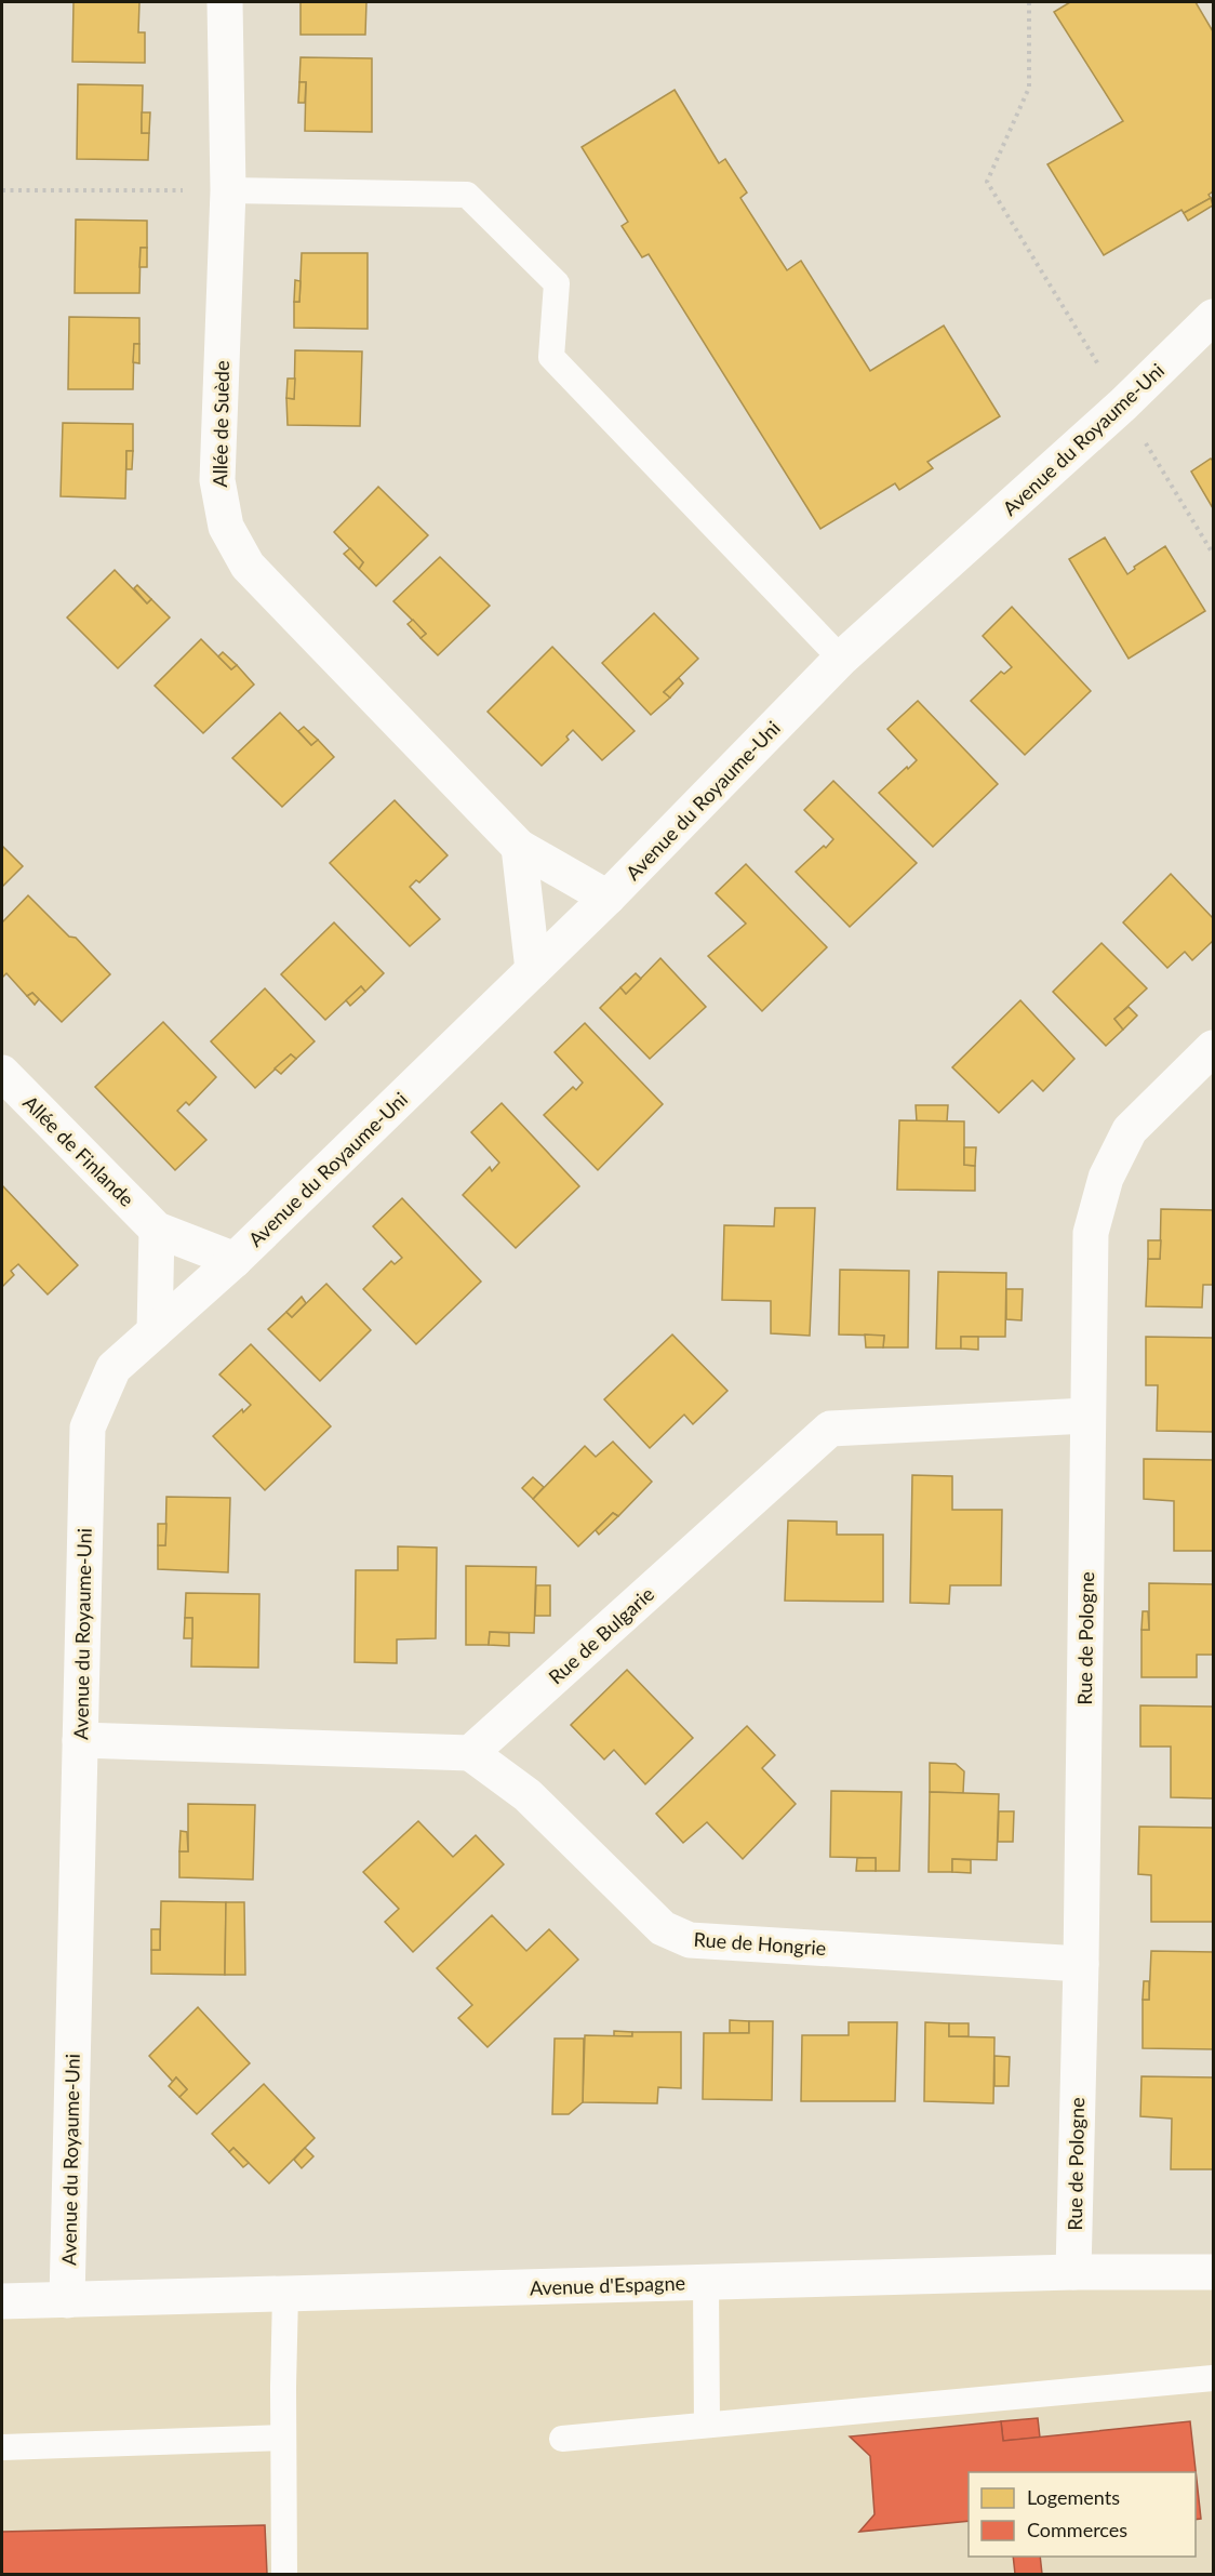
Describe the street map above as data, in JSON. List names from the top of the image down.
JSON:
{
  "streets": {
    "street": [
      "Allée de Suède",
      "Avenue du Royaume-Uni",
      "Allée de Finlande",
      "Rue de Bulgarie",
      "Rue de Pologne",
      "Rue de Hongrie",
      "Avenue d'Espagne"
    ]
  },
  "crossings": [
    ["Allée de Suède", "Avenue du Royaume-Uni"],
    ["Avenue du Royaume-Uni", "Allée de Finlande"],
    ["Avenue du Royaume-Uni", "Avenue d'Espagne"],
    ["Rue de Bulgarie", "Rue de Pologne"],
    ["Rue de Bulgarie", "Rue de Hongrie"],
    ["Rue de Pologne", "Rue de Hongrie"],
    ["Rue de Pologne", "Avenue d'Espagne"]
  ],
  "legend": ["Logements", "Commerces"]
}
